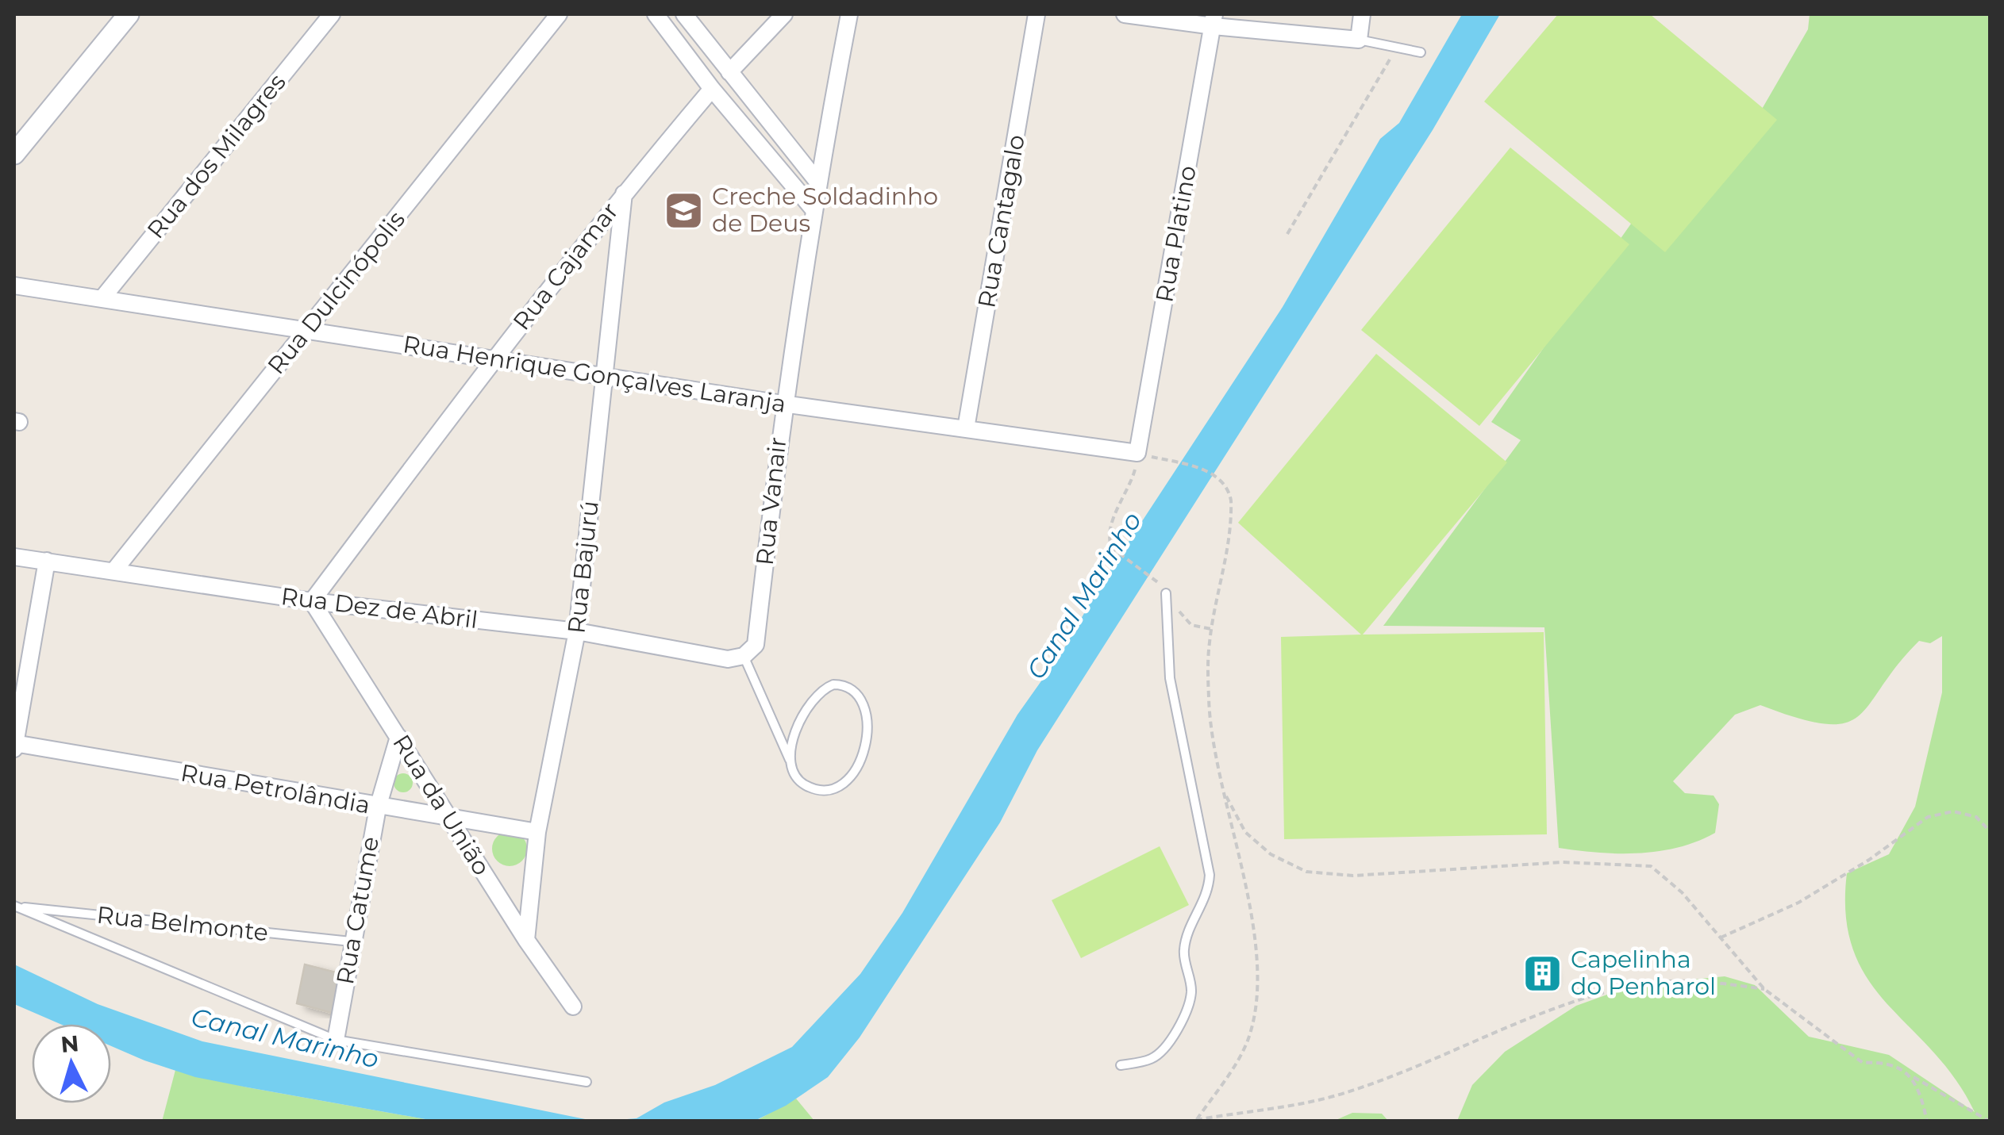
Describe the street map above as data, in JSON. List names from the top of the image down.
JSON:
{
  "streets": {
    "street": [
      "Rua dos Milagres",
      "Rua Cantagalo",
      "Rua Platino",
      "Rua Cajamar",
      "Rua Dulcinópolis",
      "Rua Henrique Gonçalves Laranja",
      "Rua Vanair",
      "Rua Bajurú",
      "Rua Dez de Abril",
      "Rua Petrolândia",
      "Rua da União",
      "Rua Catume"
    ],
    "lane": ["Rua Belmonte"]
  },
  "crossings": [
    ["Rua dos Milagres", "Rua Henrique Gonçalves Laranja"],
    ["Rua Cantagalo", "Rua Henrique Gonçalves Laranja"],
    ["Rua Platino", "Rua Henrique Gonçalves Laranja"],
    ["Rua Cajamar", "Rua Henrique Gonçalves Laranja"],
    ["Rua Cajamar", "Rua Bajurú"],
    ["Rua Cajamar", "Rua Dez de Abril"],
    ["Rua Cajamar", "Rua da União"],
    ["Rua Dulcinópolis", "Rua Henrique Gonçalves Laranja"],
    ["Rua Dulcinópolis", "Rua Dez de Abril"],
    ["Rua Henrique Gonçalves Laranja", "Rua Vanair"],
    ["Rua Henrique Gonçalves Laranja", "Rua Bajurú"],
    ["Rua Vanair", "Rua Dez de Abril"],
    ["Rua Bajurú", "Rua Dez de Abril"],
    ["Rua Bajurú", "Rua Petrolândia"],
    ["Rua Bajurú", "Rua da União"],
    ["Rua Dez de Abril", "Rua da União"],
    ["Rua Petrolândia", "Rua da União"],
    ["Rua Petrolândia", "Rua Catume"],
    ["Rua da União", "Rua Catume"],
    ["Rua Catume", "Rua Belmonte"]
  ],
  "water": ["Canal Marinho"],
  "places": {
    "school or university": ["Creche Soldadinho de Deus"],
    "building": ["Capelinha do Penharol"]
  },
  "north": "top"
}
